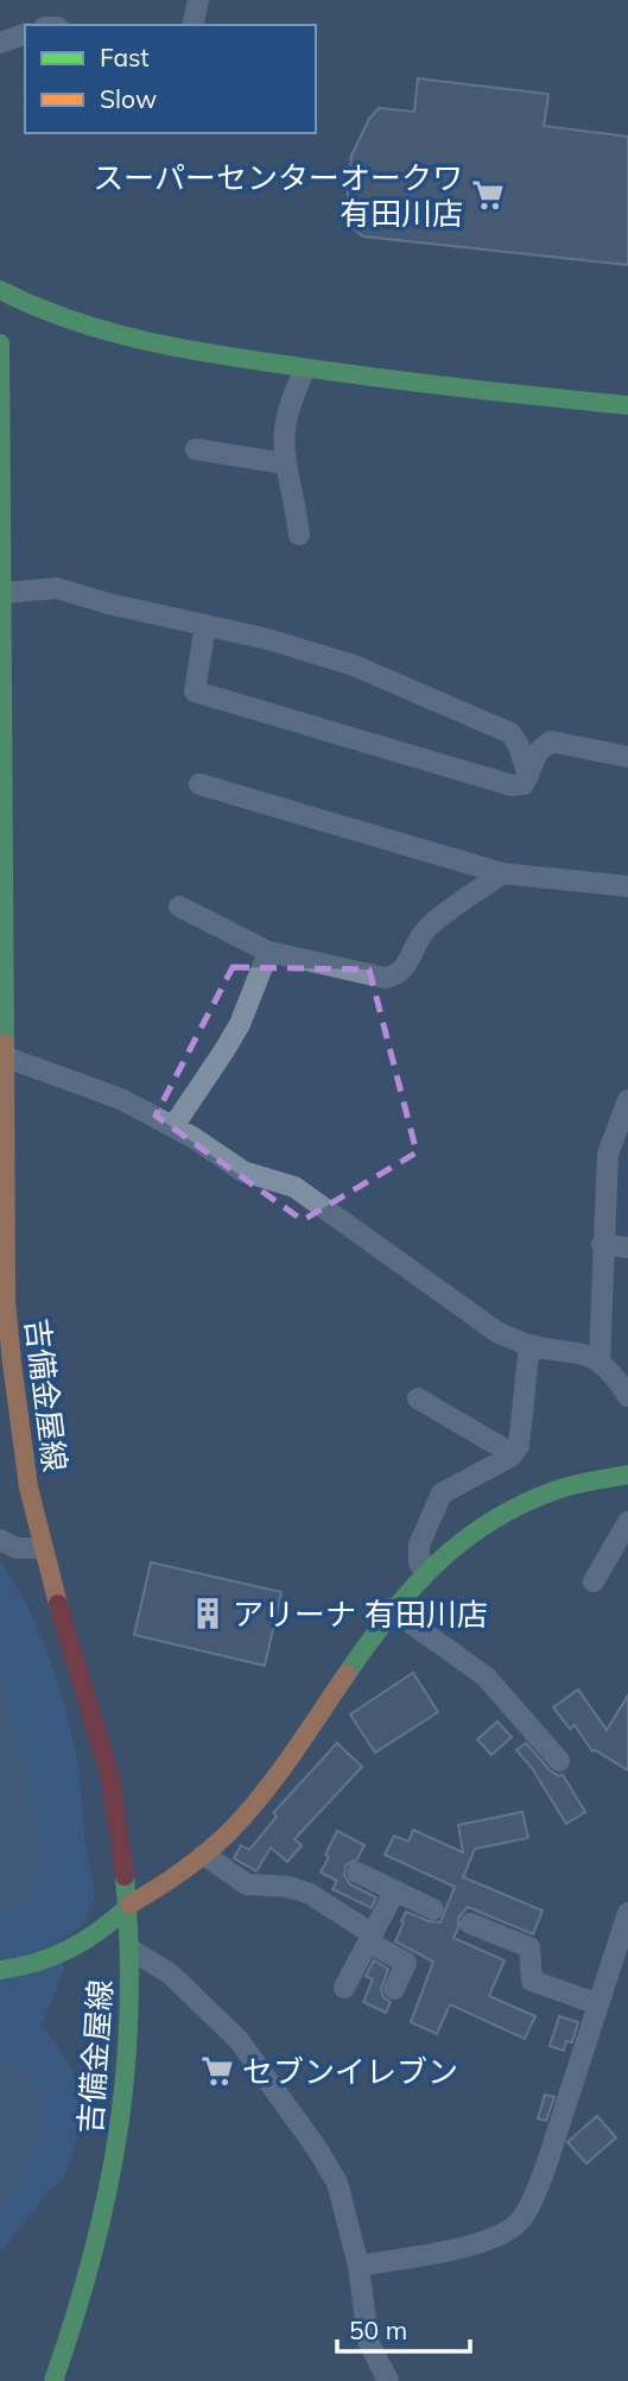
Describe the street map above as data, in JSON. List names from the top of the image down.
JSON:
{
  "streets": {
    "main road": ["吉備金屋線"]
  },
  "places": {
    "supermarket": ["スーパーセンターオークワ 有田川店", "セブンイレブン"],
    "building": ["アリーナ 有田川店"]
  },
  "legend": ["Fast", "Slow"],
  "scale_bar": "50 m"
}
